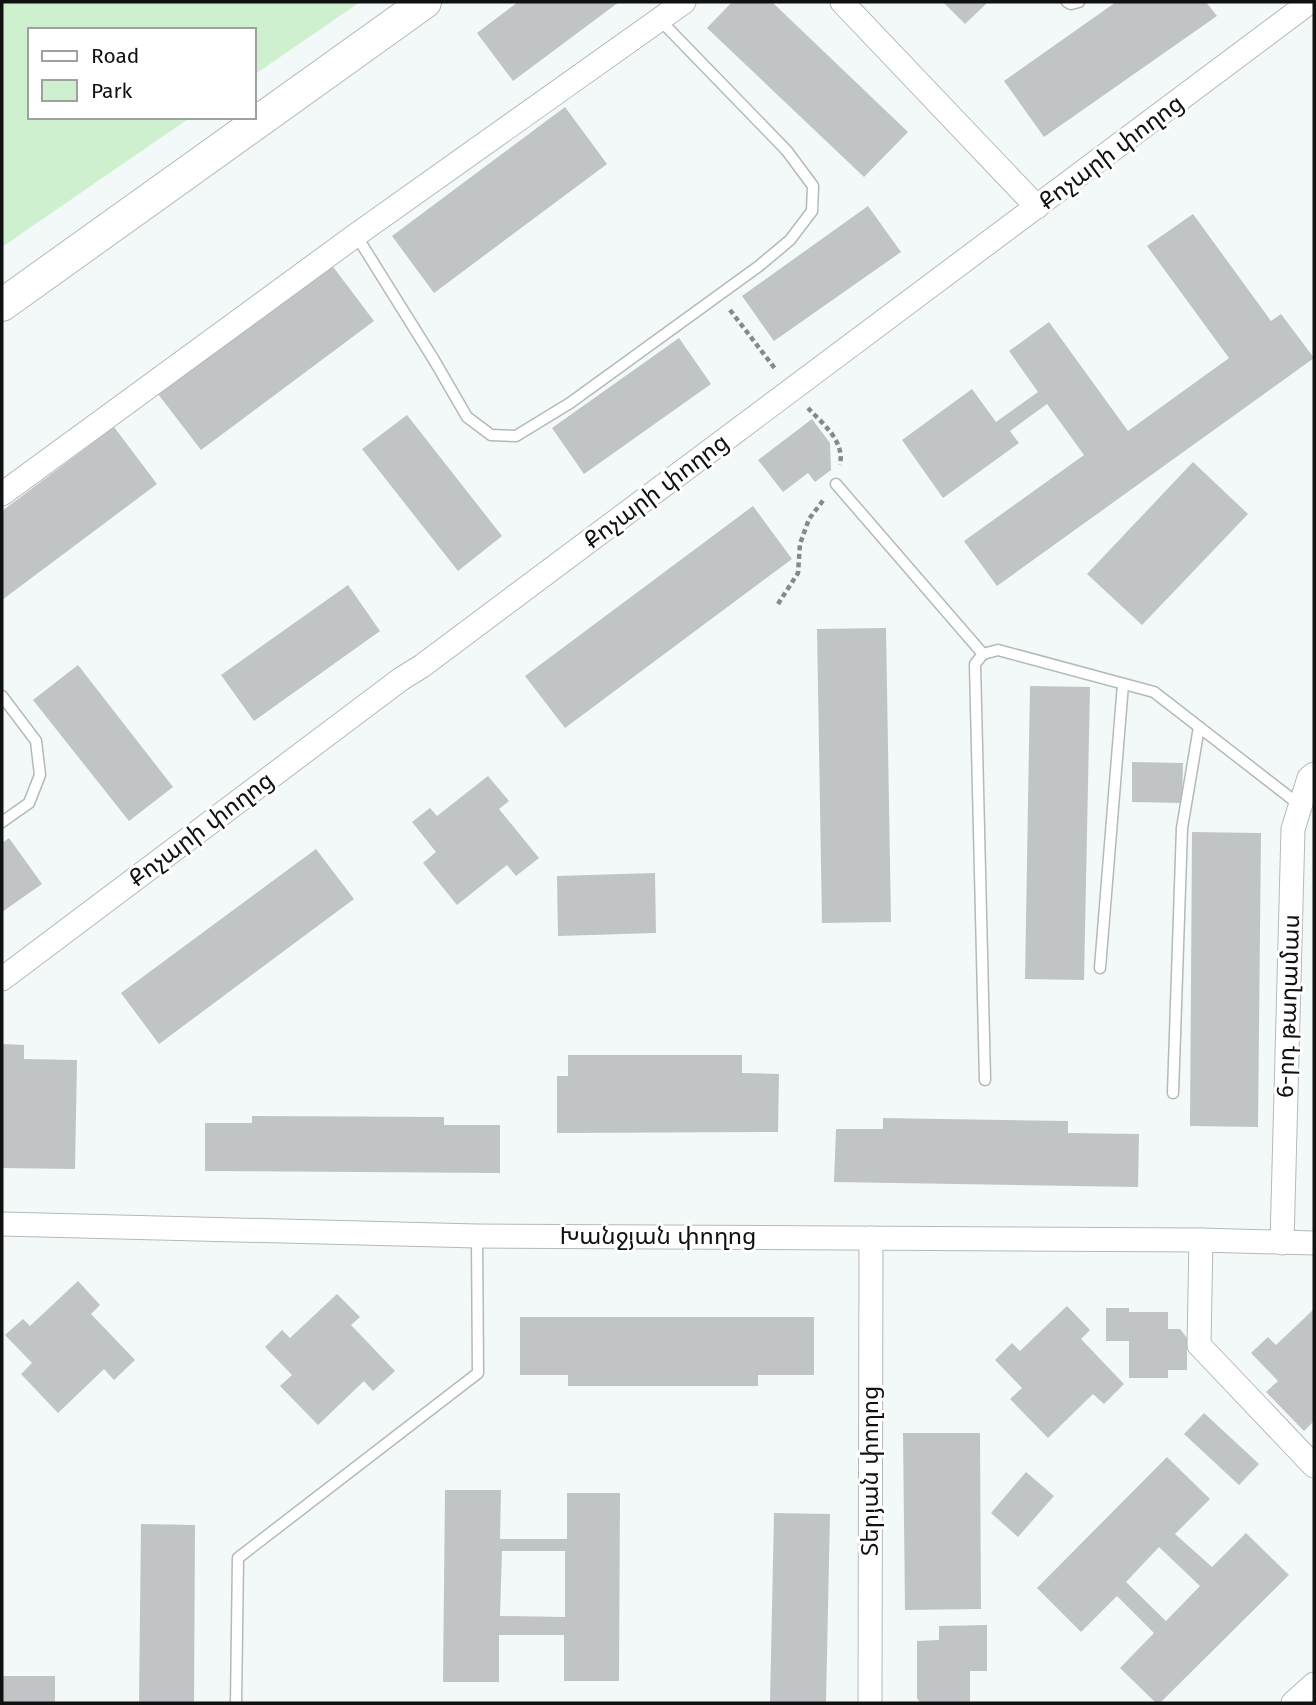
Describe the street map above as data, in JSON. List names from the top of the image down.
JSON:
{
  "streets": {
    "street": [
      "Քոչարի փողոց",
      "6-րդ թաղամաս",
      "Խանջյան փողոց",
      "Տերյան փողոց"
    ]
  },
  "crossings": [
    ["6-րդ թաղամաս", "Խանջյան փողոց"],
    ["Խանջյան փողոց", "Տերյան փողոց"]
  ],
  "legend": ["Road", "Park"]
}
